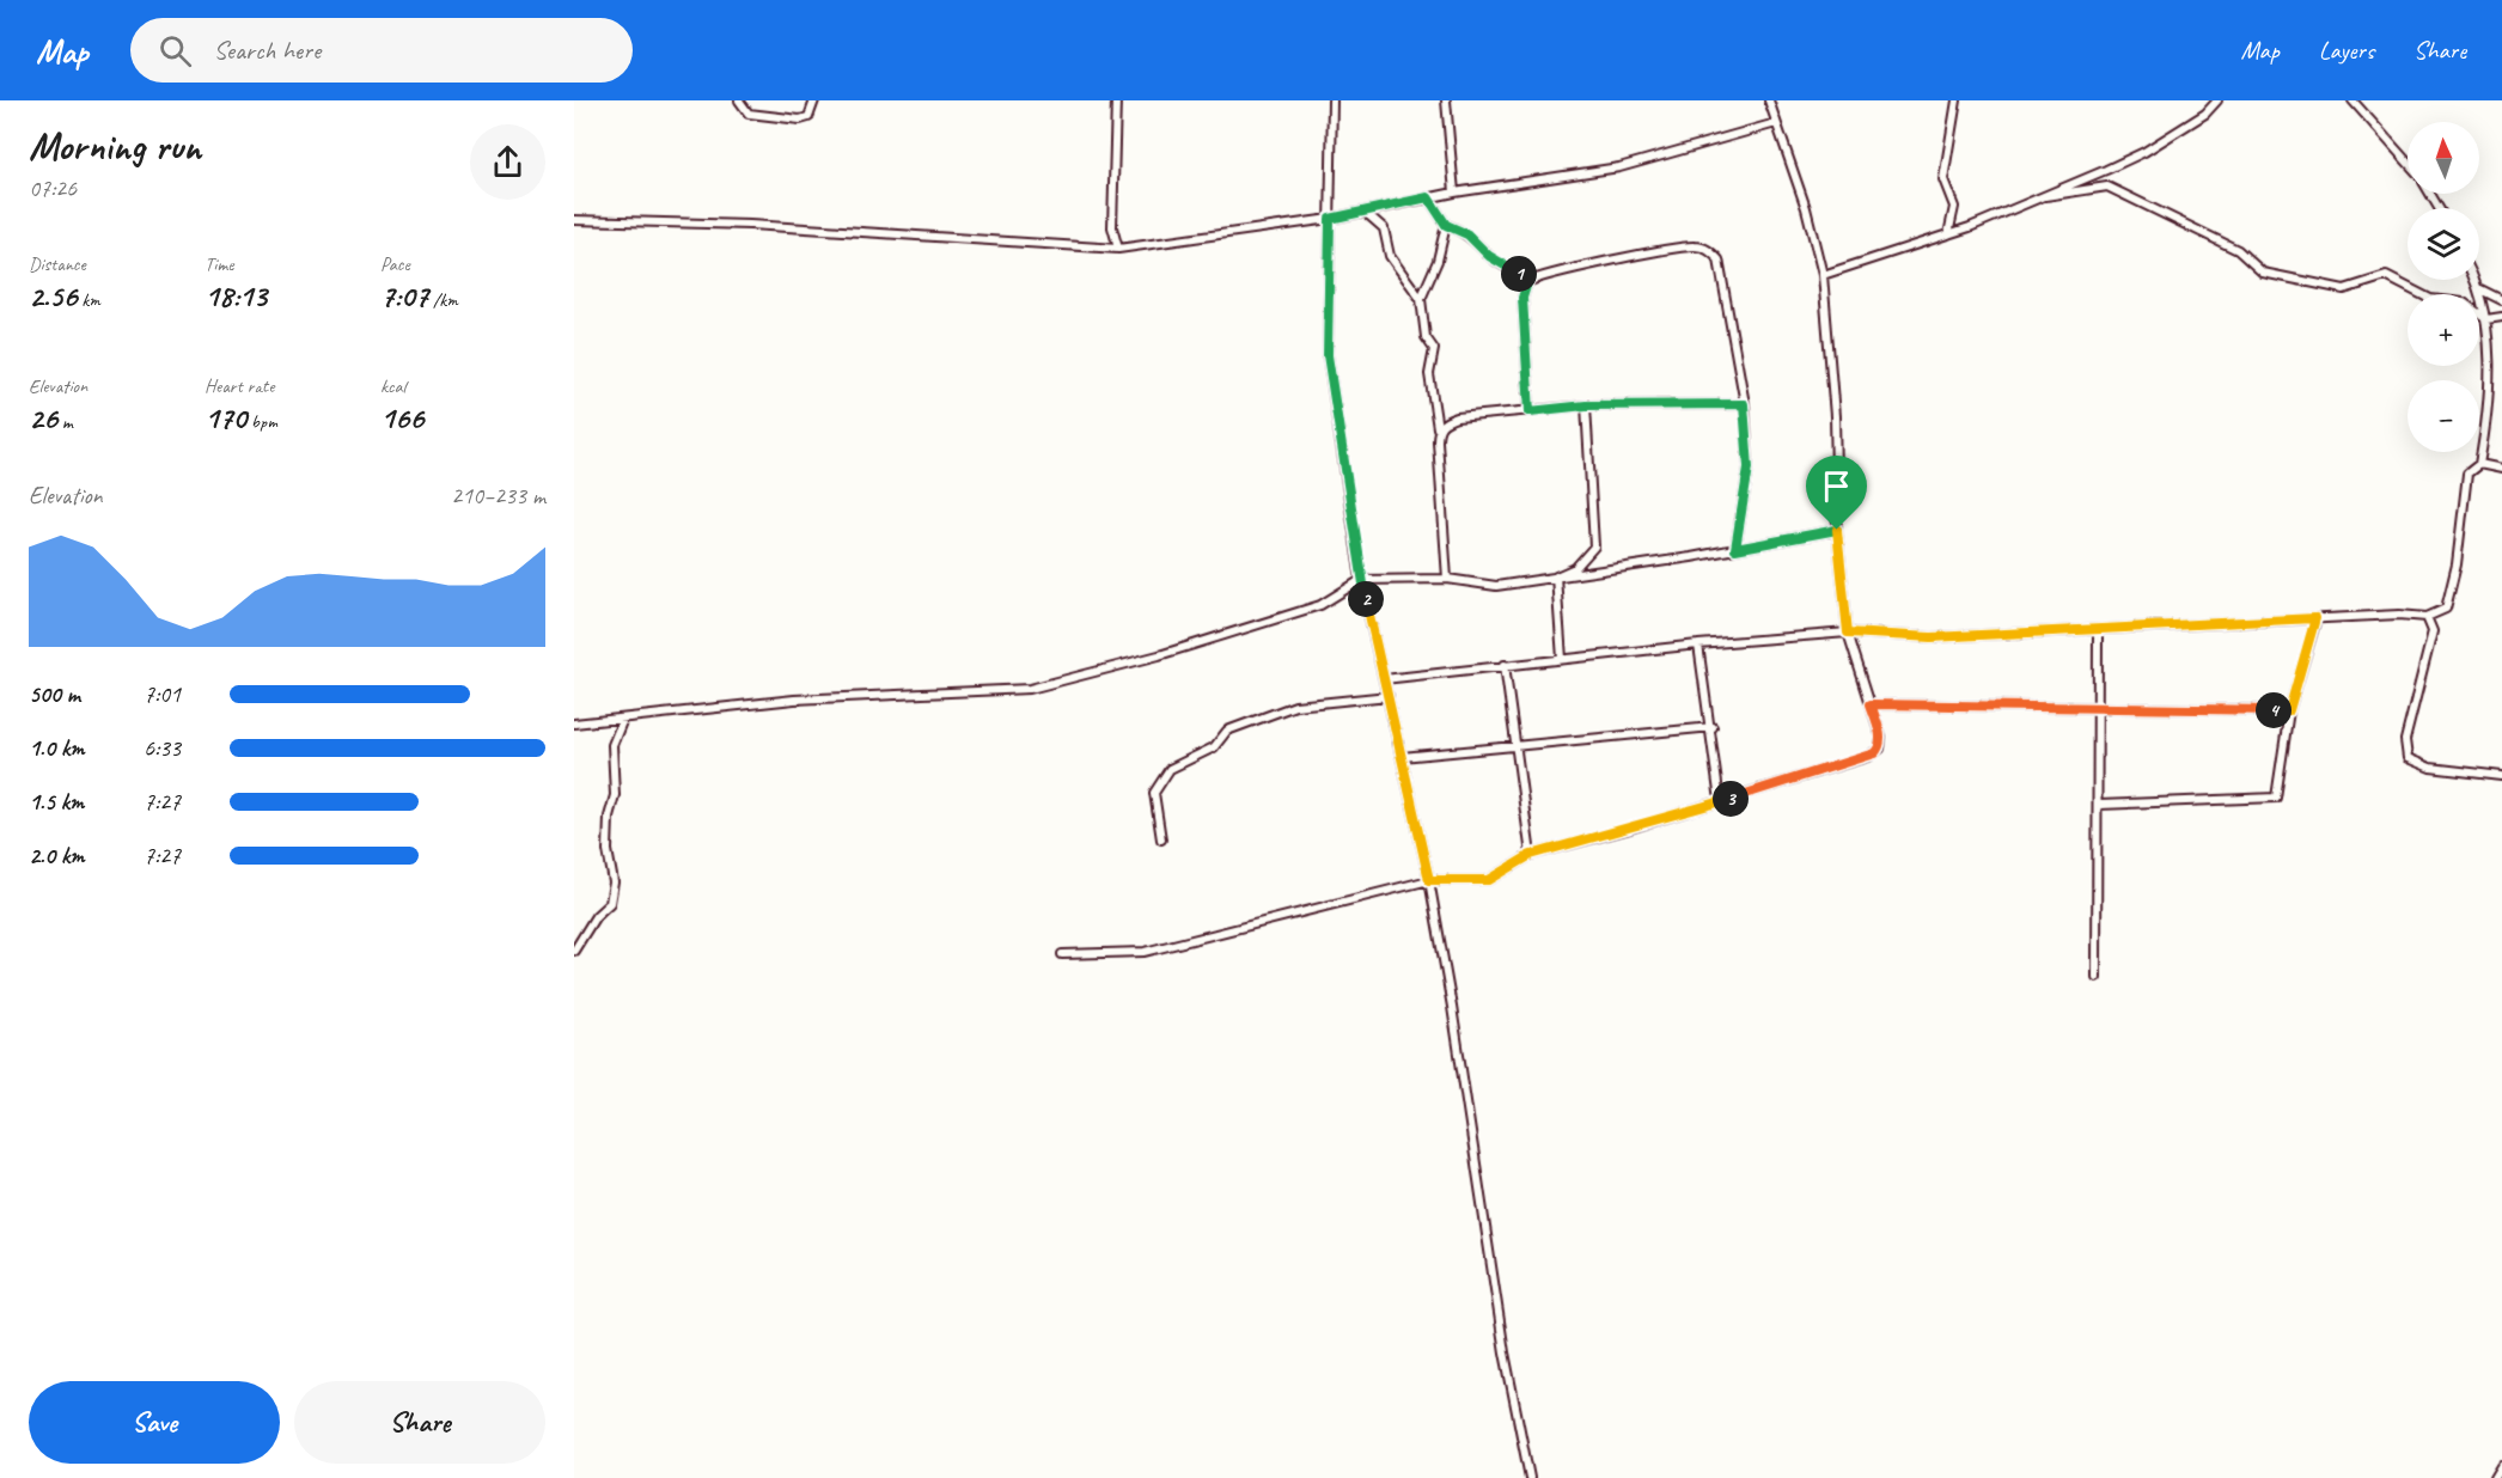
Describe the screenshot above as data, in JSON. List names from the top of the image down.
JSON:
{
  "north": "top",
  "page": {
    "header": "Map",
    "search": "Search here",
    "nav": ["Map", "Layers", "Share"],
    "heading": ["Morning run", "07:26"],
    "map_buttons": ["+", "−"],
    "stats": [
      ["Distance", "2.56 km"],
      ["Time", "18:13"],
      ["Pace", "7:07 /km"],
      ["Elevation", "26 m"],
      ["Heart rate", "170 bpm"],
      ["kcal", "166"]
    ],
    "pins": [
      "1",
      "2",
      "4",
      "3"
    ],
    "chart": ["Elevation", "210–233 m"],
    "list": [
      {
        "name": "500 m",
        "note": "7:01"
      },
      {
        "name": "1.0 km",
        "note": "6:33"
      },
      {
        "name": "1.5 km",
        "note": "7:27"
      },
      {
        "name": "2.0 km",
        "note": "7:27"
      }
    ],
    "buttons": ["Save", "Share"]
  }
}
